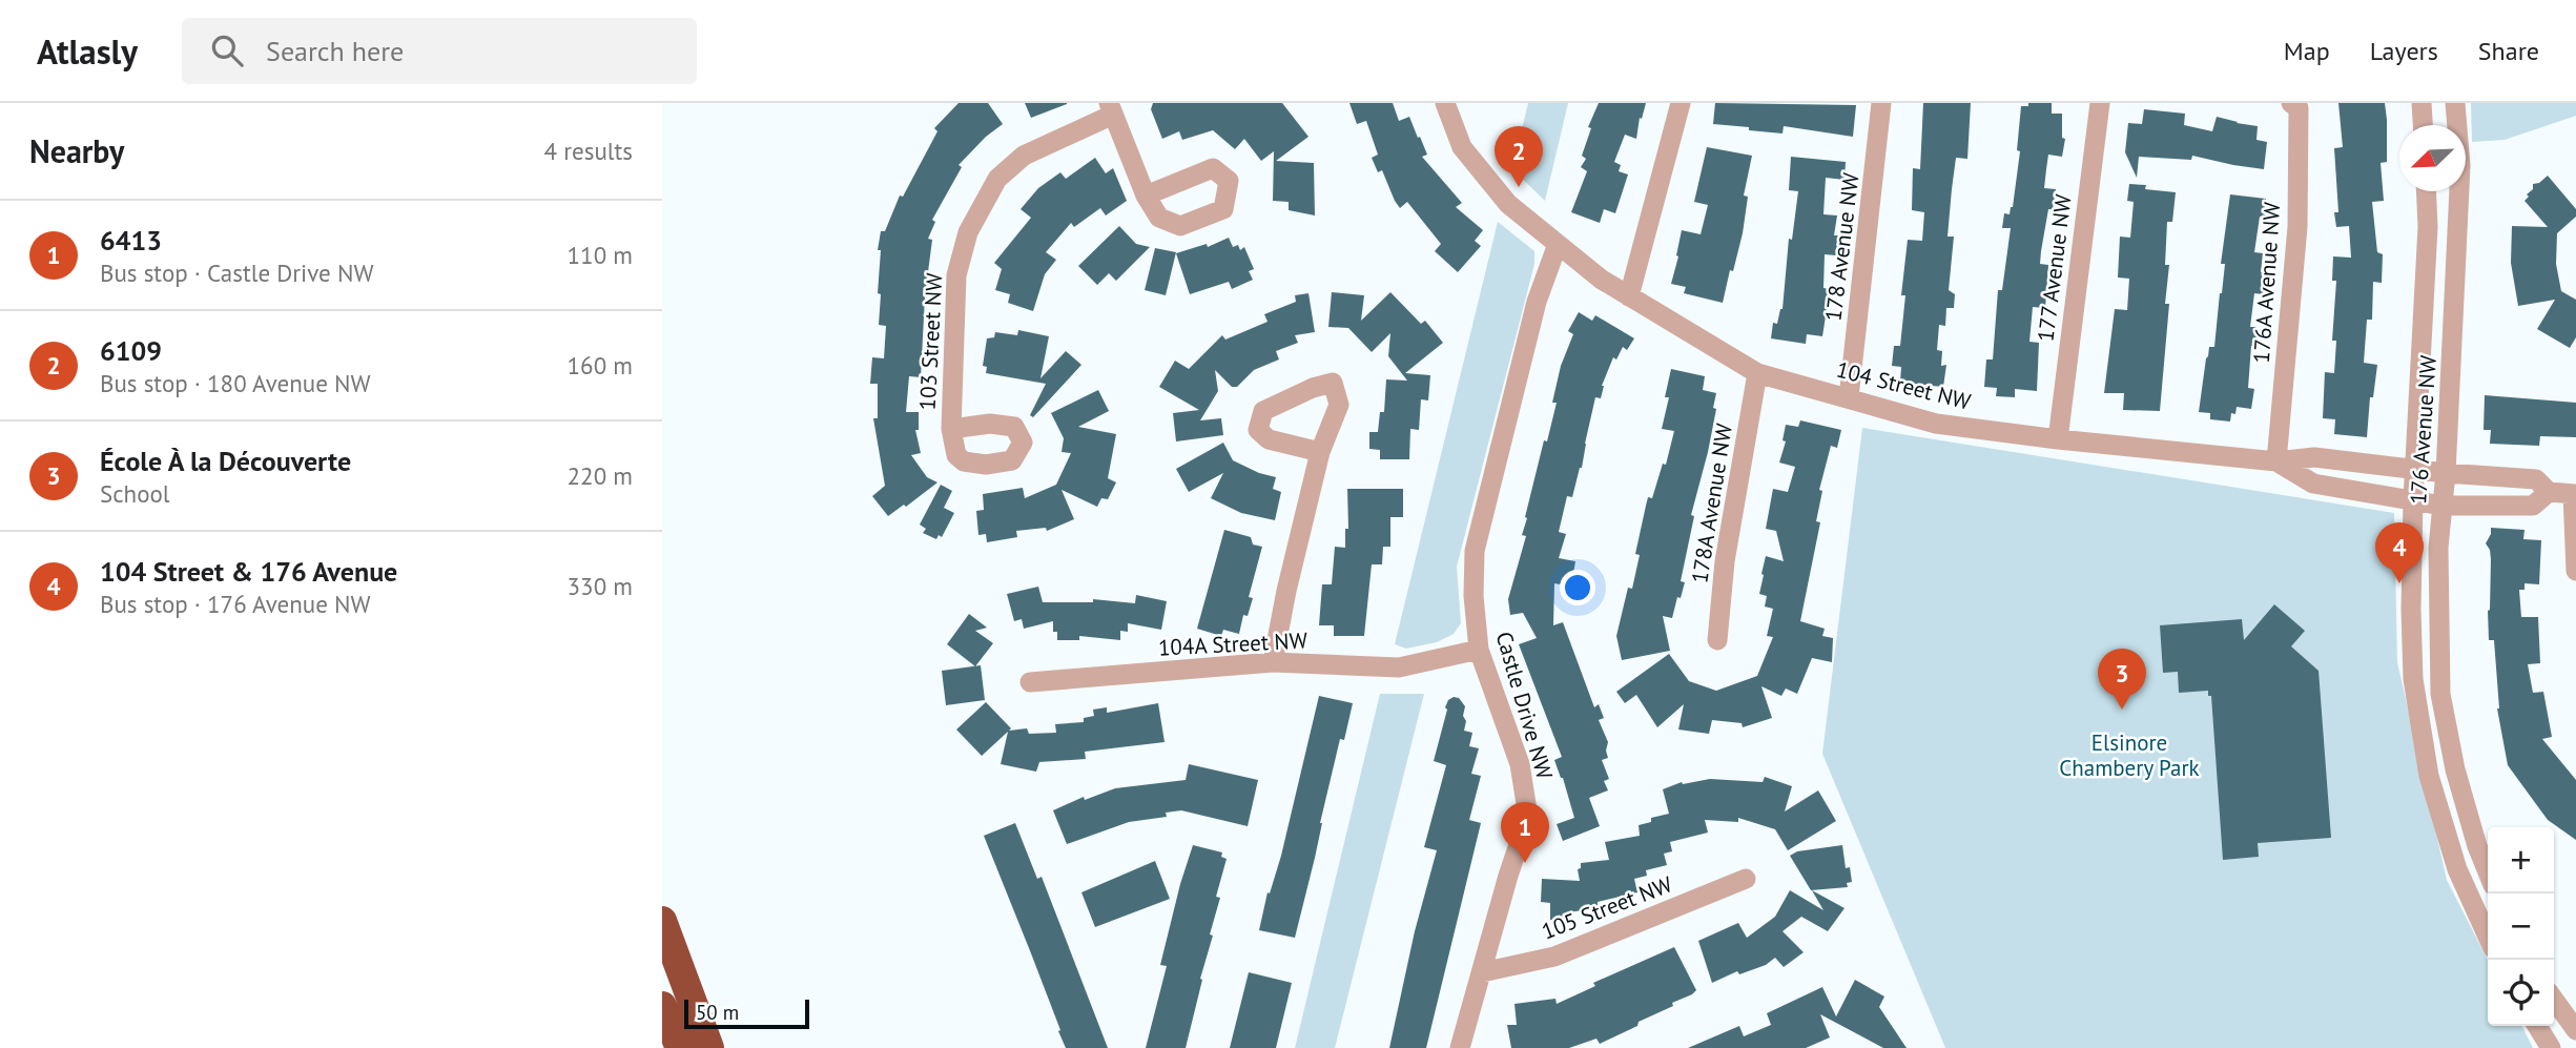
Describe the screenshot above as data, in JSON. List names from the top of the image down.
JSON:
{
  "streets": {
    "street": [
      "178 Avenue NW",
      "177 Avenue NW",
      "176A Avenue NW",
      "103 Street NW",
      "104 Street NW",
      "176 Avenue NW",
      "178A Avenue NW",
      "104A Street NW",
      "Castle Drive NW",
      "105 Street NW"
    ]
  },
  "crossings": [
    ["178 Avenue NW", "104 Street NW"],
    ["177 Avenue NW", "104 Street NW"],
    ["176A Avenue NW", "104 Street NW"],
    ["104 Street NW", "176 Avenue NW"],
    ["104 Street NW", "178A Avenue NW"],
    ["104 Street NW", "Castle Drive NW"],
    ["104A Street NW", "Castle Drive NW"],
    ["Castle Drive NW", "105 Street NW"]
  ],
  "parks": ["Elsinore Chambery Park"],
  "scale_bar": "50 m",
  "north": "bottom left",
  "page": {
    "header": "Atlasly",
    "search": "Search here",
    "nav": ["Map", "Layers", "Share"],
    "heading": ["Nearby", "4 results"],
    "pins": [
      "2",
      "4",
      "3",
      "1"
    ],
    "list": [
      {
        "mark": "1",
        "name": "6413",
        "note": "Bus stop · Castle Drive NW",
        "value": "110 m"
      },
      {
        "mark": "2",
        "name": "6109",
        "note": "Bus stop · 180 Avenue NW",
        "value": "160 m"
      },
      {
        "mark": "3",
        "name": "École À la Découverte",
        "note": "School",
        "value": "220 m"
      },
      {
        "mark": "4",
        "name": "104 Street & 176 Avenue",
        "note": "Bus stop · 176 Avenue NW",
        "value": "330 m"
      }
    ],
    "map_buttons": ["+", "−"],
    "scale": "50 m"
  }
}
